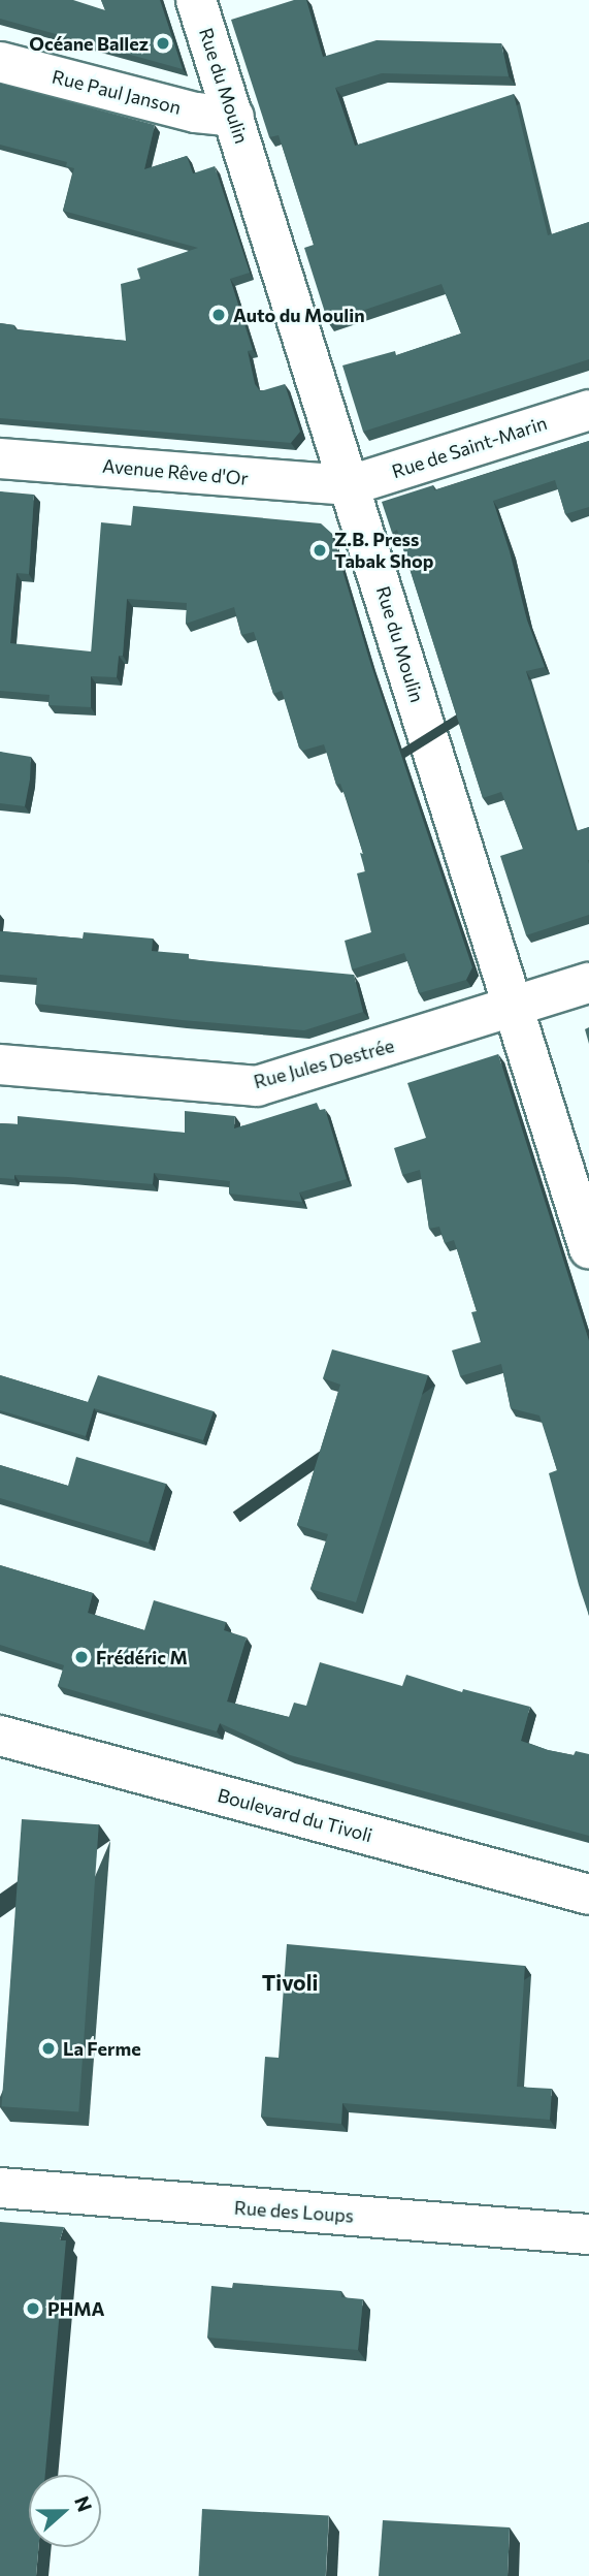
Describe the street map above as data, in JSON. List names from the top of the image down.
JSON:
{
  "streets": {
    "street": [
      "Rue du Moulin",
      "Rue Paul Janson",
      "Rue de Saint-Marin",
      "Avenue Rêve d'Or",
      "Rue Jules Destrée",
      "Boulevard du Tivoli",
      "Rue des Loups"
    ]
  },
  "crossings": [
    ["Rue du Moulin", "Rue Paul Janson"],
    ["Rue du Moulin", "Rue de Saint-Marin"],
    ["Rue du Moulin", "Avenue Rêve d'Or"],
    ["Rue du Moulin", "Rue Jules Destrée"],
    ["Rue de Saint-Marin", "Avenue Rêve d'Or"]
  ],
  "districts": ["Tivoli"],
  "places": [
    "Océane Ballez",
    "Auto du Moulin",
    "Z.B. Press Tabak Shop",
    "Frédéric M",
    "La Ferme",
    "PHMA"
  ],
  "north": "right"
}
